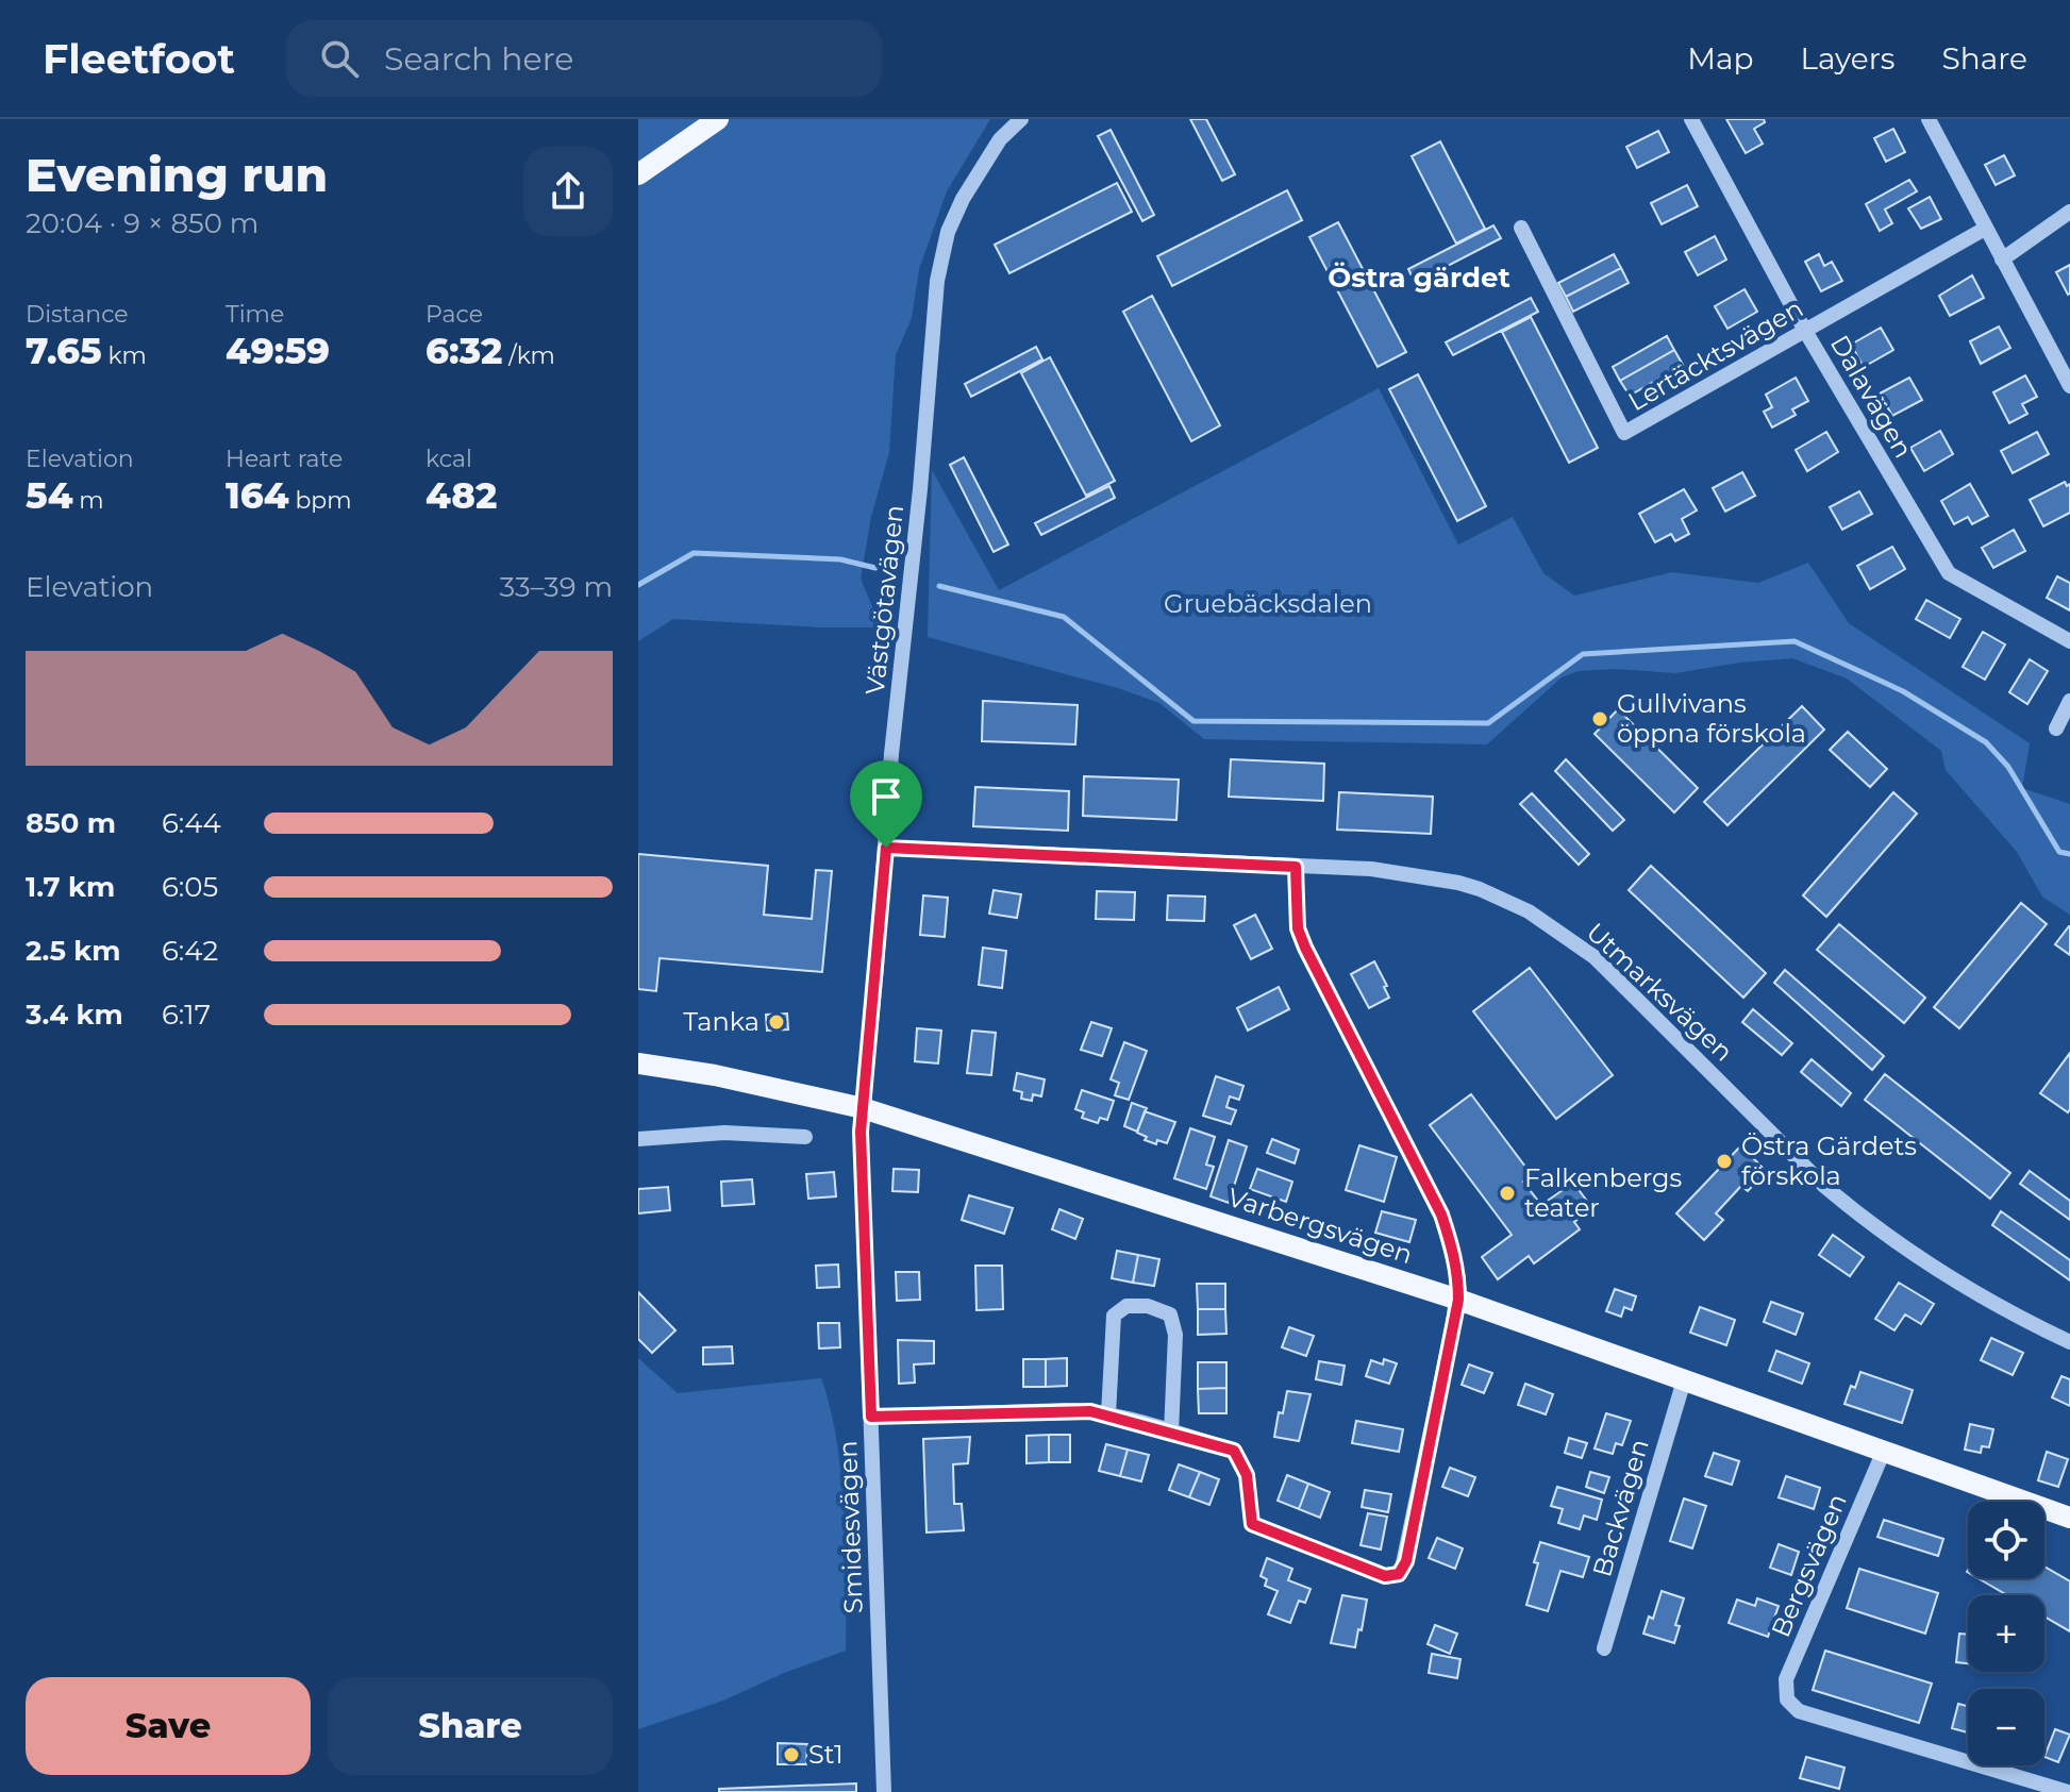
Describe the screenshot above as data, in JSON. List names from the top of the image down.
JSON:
{
  "streets": {
    "main road": ["Varbergsvägen"],
    "street": [
      "Lertäcktsvägen",
      "Dalavägen",
      "Västgötavägen",
      "Utmarksvägen",
      "Backvägen",
      "Smidesvägen",
      "Bergsvägen"
    ]
  },
  "crossings": [
    ["Lertäcktsvägen", "Dalavägen"],
    ["Västgötavägen", "Utmarksvägen"],
    ["Västgötavägen", "Varbergsvägen"],
    ["Västgötavägen", "Smidesvägen"],
    ["Varbergsvägen", "Backvägen"],
    ["Varbergsvägen", "Smidesvägen"],
    ["Varbergsvägen", "Bergsvägen"]
  ],
  "districts": ["Östra gärdet"],
  "parks": ["Gruebäcksdalen"],
  "places": [
    "Gullvivans öppna förskola",
    "Tanka",
    "Östra Gärdets förskola",
    "Falkenbergs teater",
    "St1"
  ],
  "page": {
    "header": "Fleetfoot",
    "search": "Search here",
    "nav": ["Map", "Layers", "Share"],
    "heading": ["Evening run", "20:04 · 9 × 850 m"],
    "stats": [
      ["Distance", "7.65 km"],
      ["Time", "49:59"],
      ["Pace", "6:32 /km"],
      ["Elevation", "54 m"],
      ["Heart rate", "164 bpm"],
      ["kcal", "482"]
    ],
    "chart": ["Elevation", "33–39 m"],
    "list": [
      {
        "name": "850 m",
        "note": "6:44"
      },
      {
        "name": "1.7 km",
        "note": "6:05"
      },
      {
        "name": "2.5 km",
        "note": "6:42"
      },
      {
        "name": "3.4 km",
        "note": "6:17"
      }
    ],
    "map_buttons": ["+", "−"],
    "buttons": ["Save", "Share"]
  }
}
